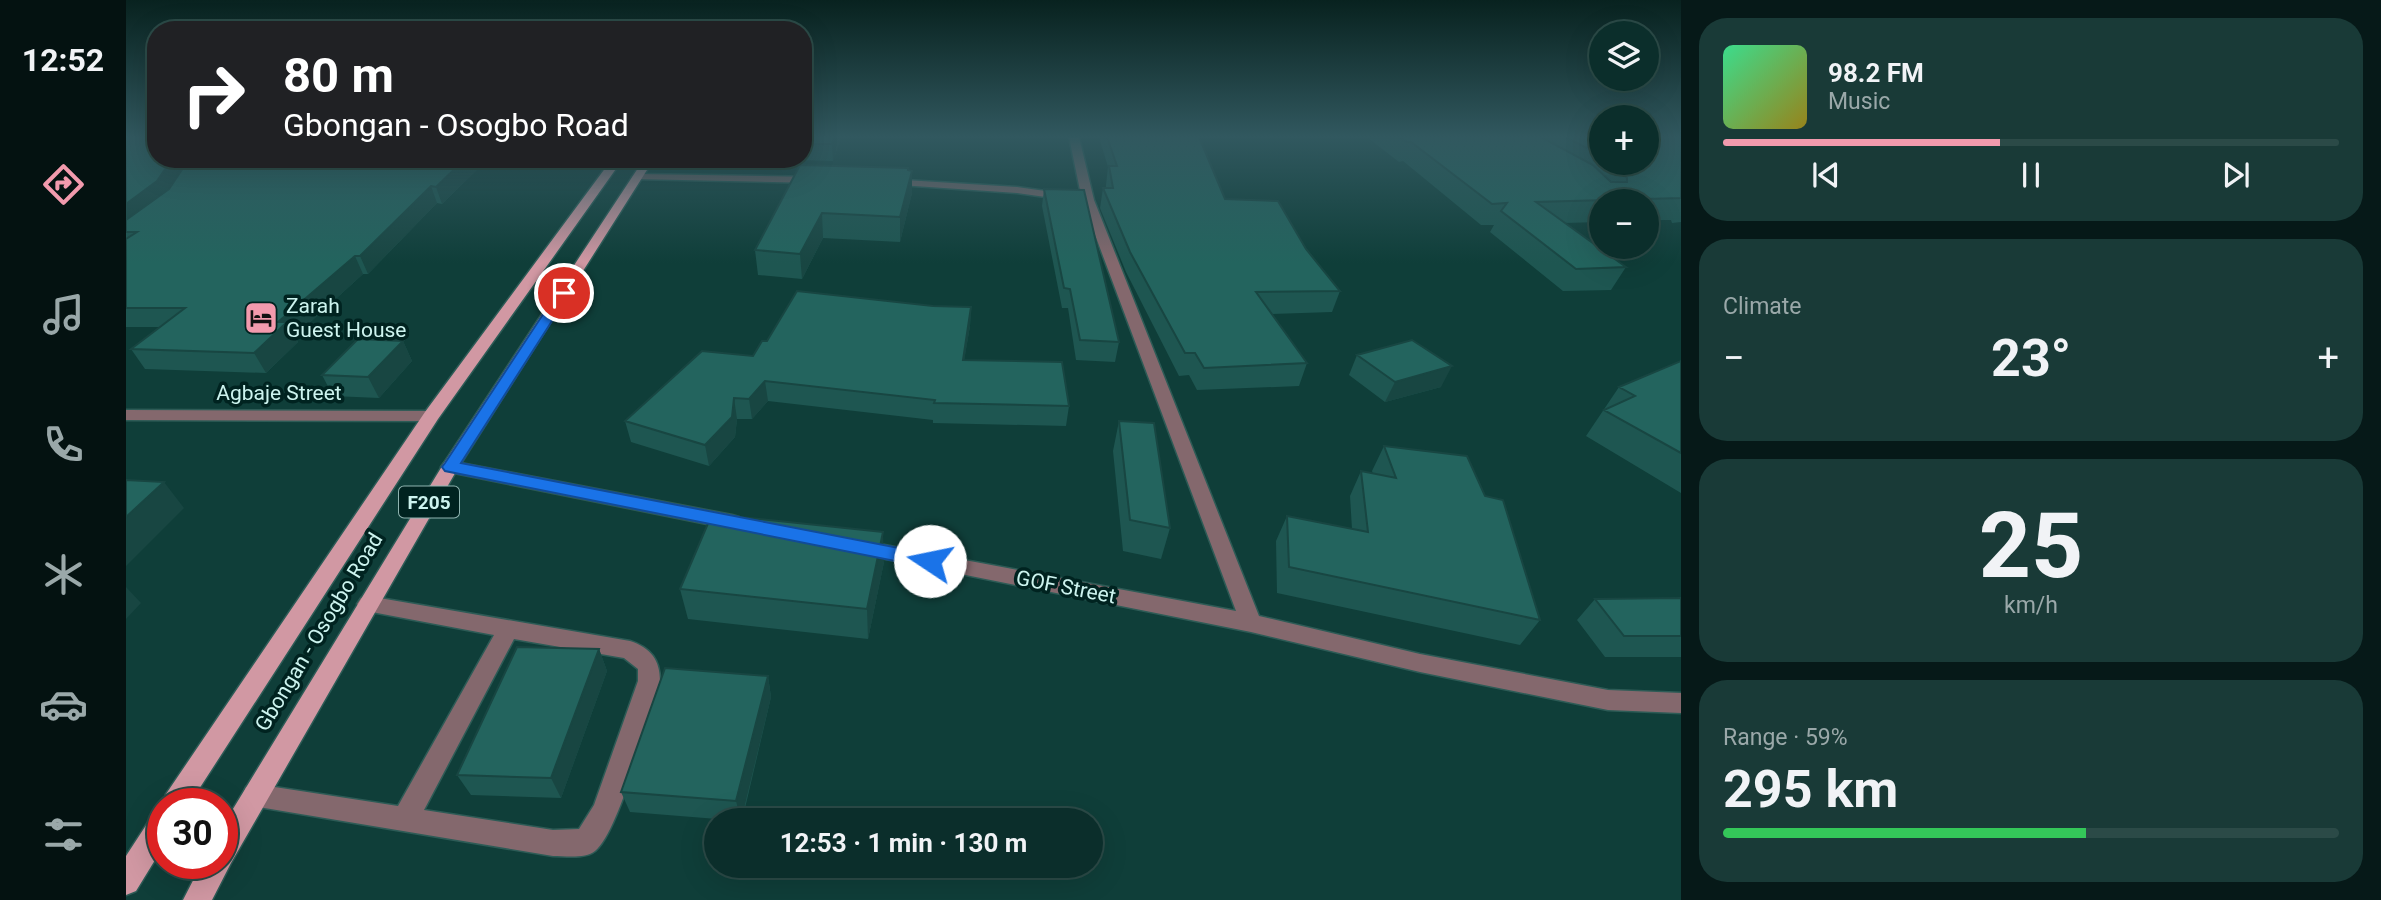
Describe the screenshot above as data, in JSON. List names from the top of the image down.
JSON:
{
  "streets": {
    "main road": ["F205", "Gbongan - Osogbo Road"],
    "street": ["Agbaje Street", "GOF Street"]
  },
  "crossings": [
    ["Agbaje Street", "Gbongan - Osogbo Road"]
  ],
  "places": {
    "hotel": ["Zarah Guest House"]
  },
  "page": {
    "tabs": "12:52",
    "map_buttons": ["+", "−"],
    "turn": ["80 m", "Gbongan - Osogbo Road"],
    "song": ["98.2 FM", "Music"],
    "tile": [
      "Climate",
      ["25", "km/h"],
      ["Range · 59%", "295 km"]
    ],
    "heat": ["−", "23°", "+"],
    "limit": "30",
    "trip": "12:53 · 1 min · 130 m"
  }
}
